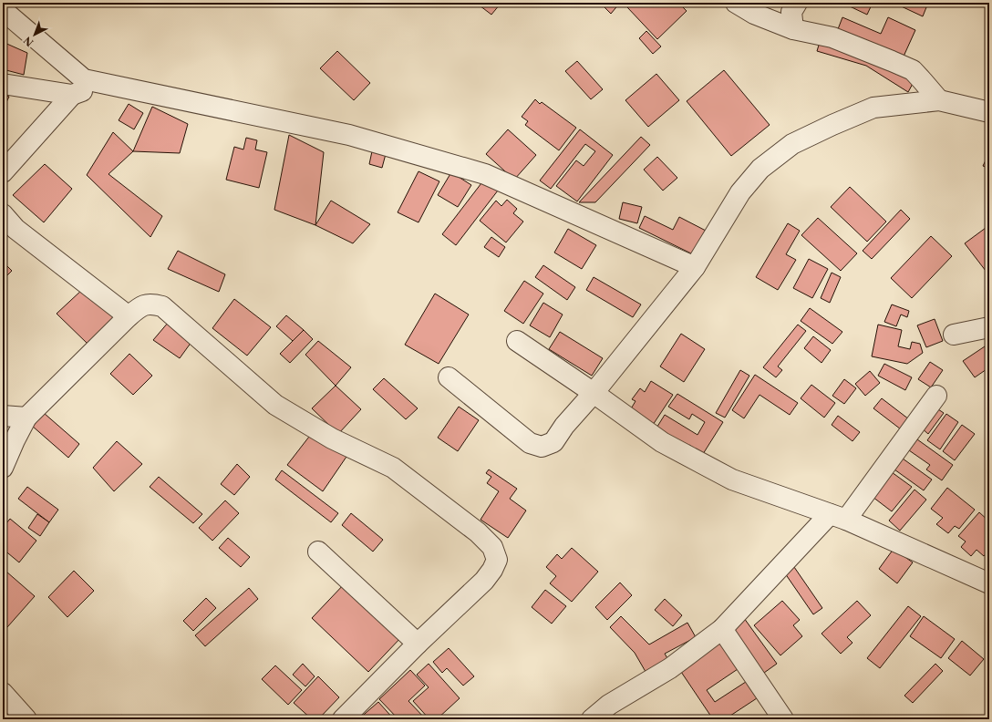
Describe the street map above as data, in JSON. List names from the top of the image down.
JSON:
{
  "north": "bottom left"
}
